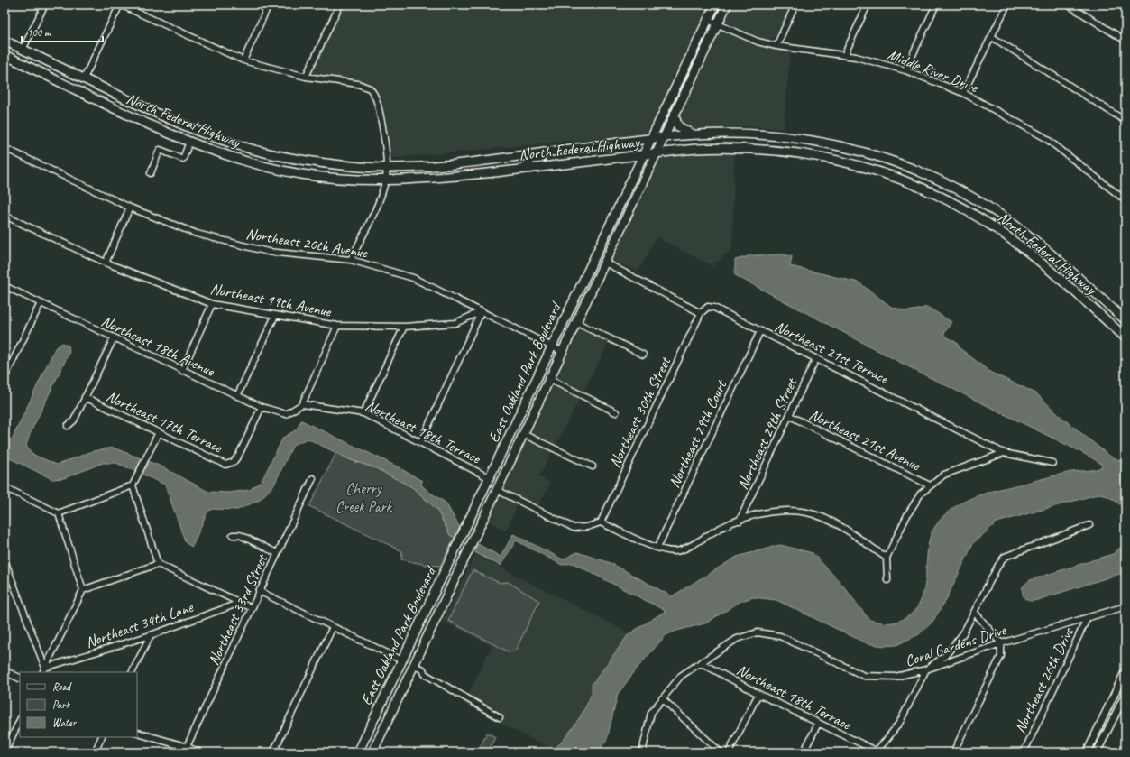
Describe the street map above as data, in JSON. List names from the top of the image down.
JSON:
{
  "streets": {
    "main road": ["North Federal Highway", "East Oakland Park Boulevard"],
    "street": [
      "Middle River Drive",
      "Northeast 20th Avenue",
      "Northeast 19th Avenue",
      "Northeast 18th Avenue",
      "Northeast 21st Terrace",
      "Northeast 30th Street",
      "Northeast 17th Terrace",
      "Northeast 18th Terrace",
      "Northeast 29th Court",
      "Northeast 29th Street",
      "Northeast 21st Avenue",
      "Northeast 33rd Street",
      "Northeast 34th Lane",
      "Coral Gardens Drive",
      "Northeast 26th Drive"
    ]
  },
  "crossings": [
    ["Middle River Drive", "East Oakland Park Boulevard"],
    ["North Federal Highway", "East Oakland Park Boulevard"],
    ["Northeast 20th Avenue", "Northeast 19th Avenue"],
    ["Northeast 20th Avenue", "East Oakland Park Boulevard"],
    ["Northeast 18th Avenue", "Northeast 17th Terrace"],
    ["Northeast 18th Avenue", "Northeast 18th Terrace"],
    ["Northeast 21st Terrace", "Northeast 30th Street"],
    ["Northeast 21st Terrace", "Northeast 29th Court"],
    ["Northeast 21st Terrace", "Northeast 29th Street"],
    ["East Oakland Park Boulevard", "Northeast 18th Terrace"],
    ["Northeast 18th Terrace", "Coral Gardens Drive"],
    ["Northeast 29th Street", "Northeast 21st Avenue"],
    ["Coral Gardens Drive", "Northeast 26th Drive"]
  ],
  "parks": ["Cherry Creek Park"],
  "legend": ["Road", "Park", "Water"],
  "scale_bar": "100 m"
}
